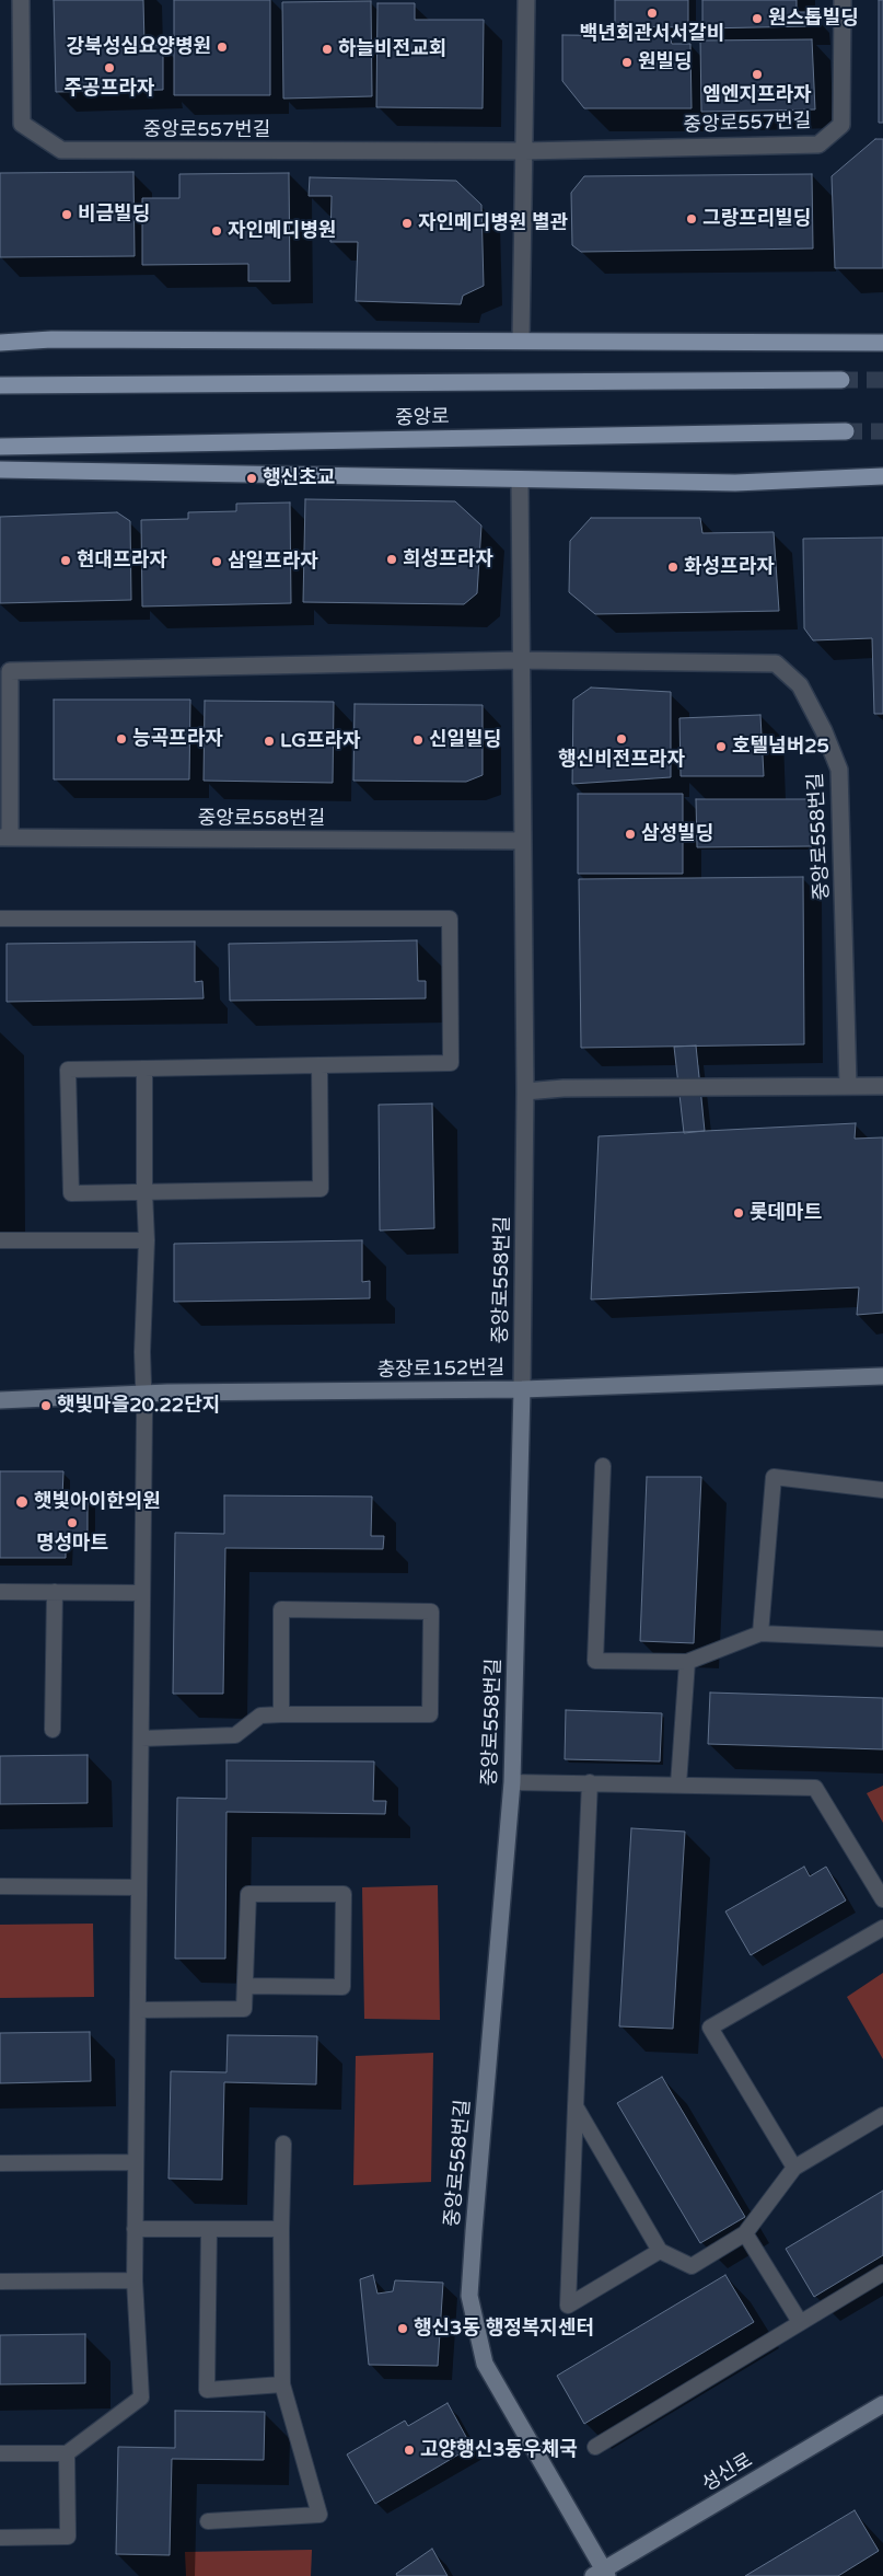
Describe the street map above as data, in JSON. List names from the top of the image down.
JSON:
{
  "streets": {
    "main road": ["중앙로"],
    "street": [
      "중앙로557번길",
      "중앙로558번길",
      "충장로152번길",
      "성신로"
    ]
  },
  "crossings": [
    ["중앙로558번길", "충장로152번길"],
    ["중앙로558번길", "성신로"]
  ],
  "places": [
    "백년회관서서갈비",
    "원스톱빌딩",
    "강북성심요양병원",
    "하늘비전교회",
    "원빌딩",
    "주공프라자",
    "엠엔지프라자",
    "비금빌딩",
    "그랑프리빌딩",
    "자인메디병원 별관",
    "자인메디병원",
    "행신초교",
    "희성프라자",
    "현대프라자",
    "삼일프라자",
    "화성프라자",
    "능곡프라자",
    "행신비전프라자",
    "신일빌딩",
    "LG프라자",
    "호텔넘버25",
    "삼성빌딩",
    "롯데마트",
    "햇빛마을20.22단지",
    "햇빛아이한의원",
    "명성마트",
    "행신3동 행정복지센터",
    "고양행신3동우체국"
  ]
}
